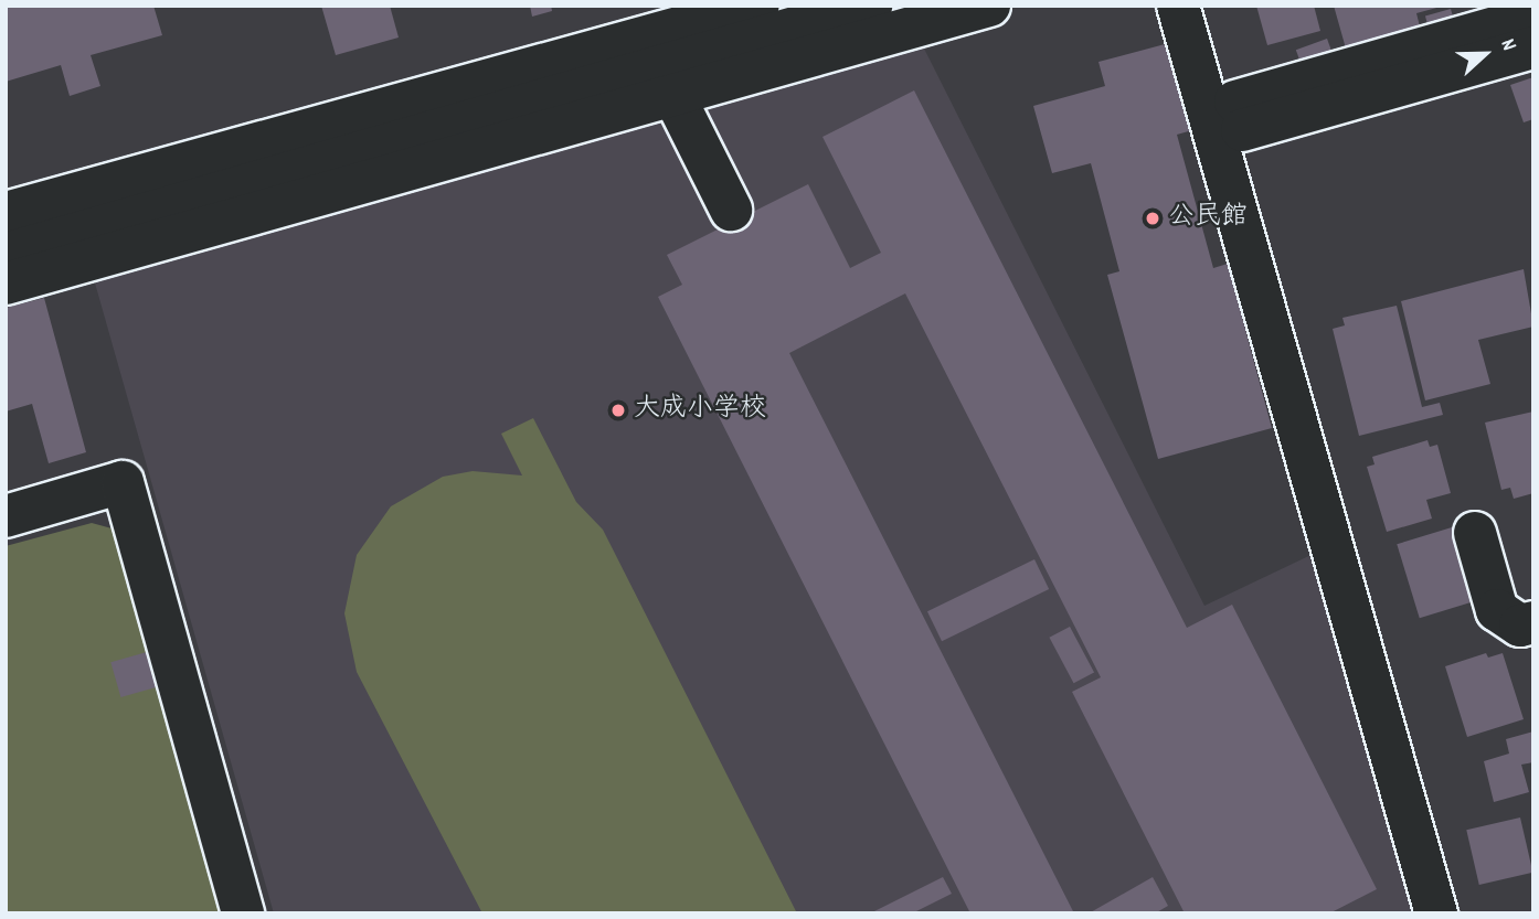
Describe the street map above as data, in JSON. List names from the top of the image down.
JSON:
{
  "places": ["公民館", "大成小学校"],
  "north": "right"
}
